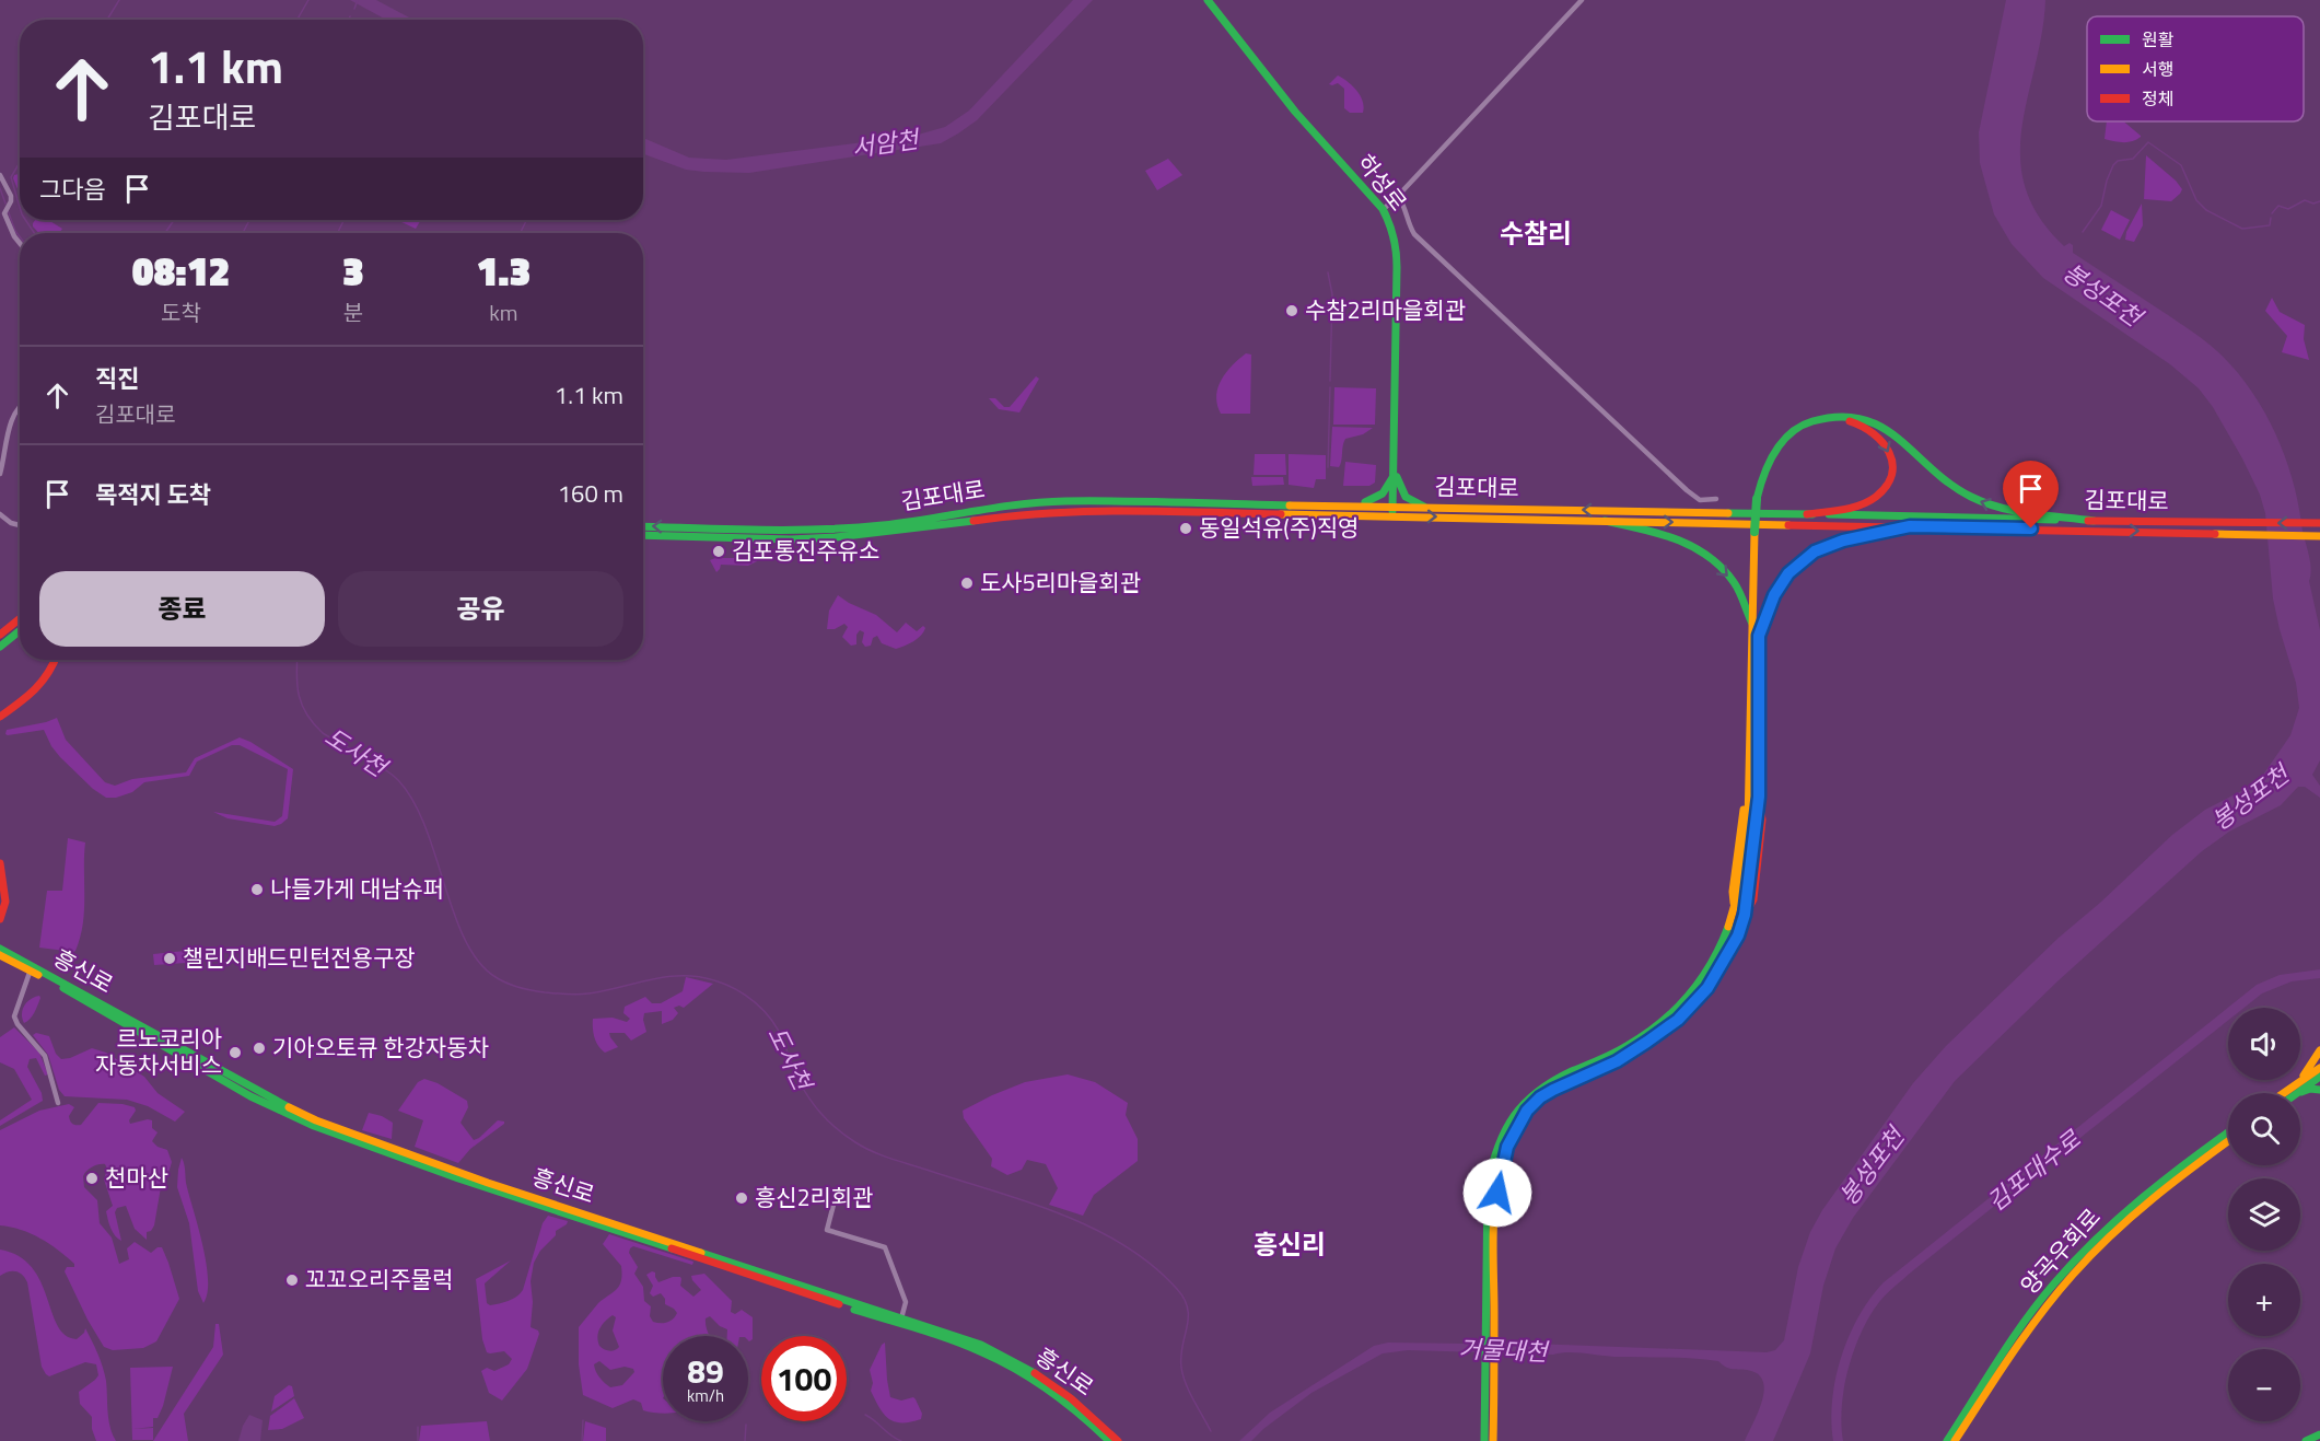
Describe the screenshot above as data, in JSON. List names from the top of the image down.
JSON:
{
  "streets": {
    "main road": [
      "하성로",
      "김포대로",
      "흥신로",
      "양곡우회로"
    ]
  },
  "crossings": [
    ["하성로", "김포대로"]
  ],
  "districts": ["수참리", "흥신리"],
  "water": [
    "서암천",
    "봉성포천",
    "도사천",
    "김포대수로",
    "거물대천"
  ],
  "places": [
    "수참2리마을회관",
    "동일석유(주)직영",
    "김포통진주유소",
    "도사5리마을회관",
    "나들가게 대남슈퍼",
    "챌린지배드민턴전용구장",
    "기아오토큐 한강자동차",
    "르노코리아 자동차서비스",
    "천마산",
    "흥신2리회관",
    "꼬꼬오리주물럭"
  ],
  "legend": ["원활", "서행", "정체"],
  "page": {
    "turn": ["1.1 km", "김포대로"],
    "then": "그다음",
    "eta": [
      "08:12",
      "도착",
      "3",
      "분",
      "1.3",
      "km"
    ],
    "list": [
      {
        "name": "직진",
        "note": "김포대로",
        "value": "1.1 km"
      },
      {
        "name": "목적지 도착",
        "value": "160 m"
      }
    ],
    "buttons": ["종료", "공유"],
    "map_buttons": ["+", "−"],
    "speed": "89 km/h",
    "limit": "100"
  }
}
